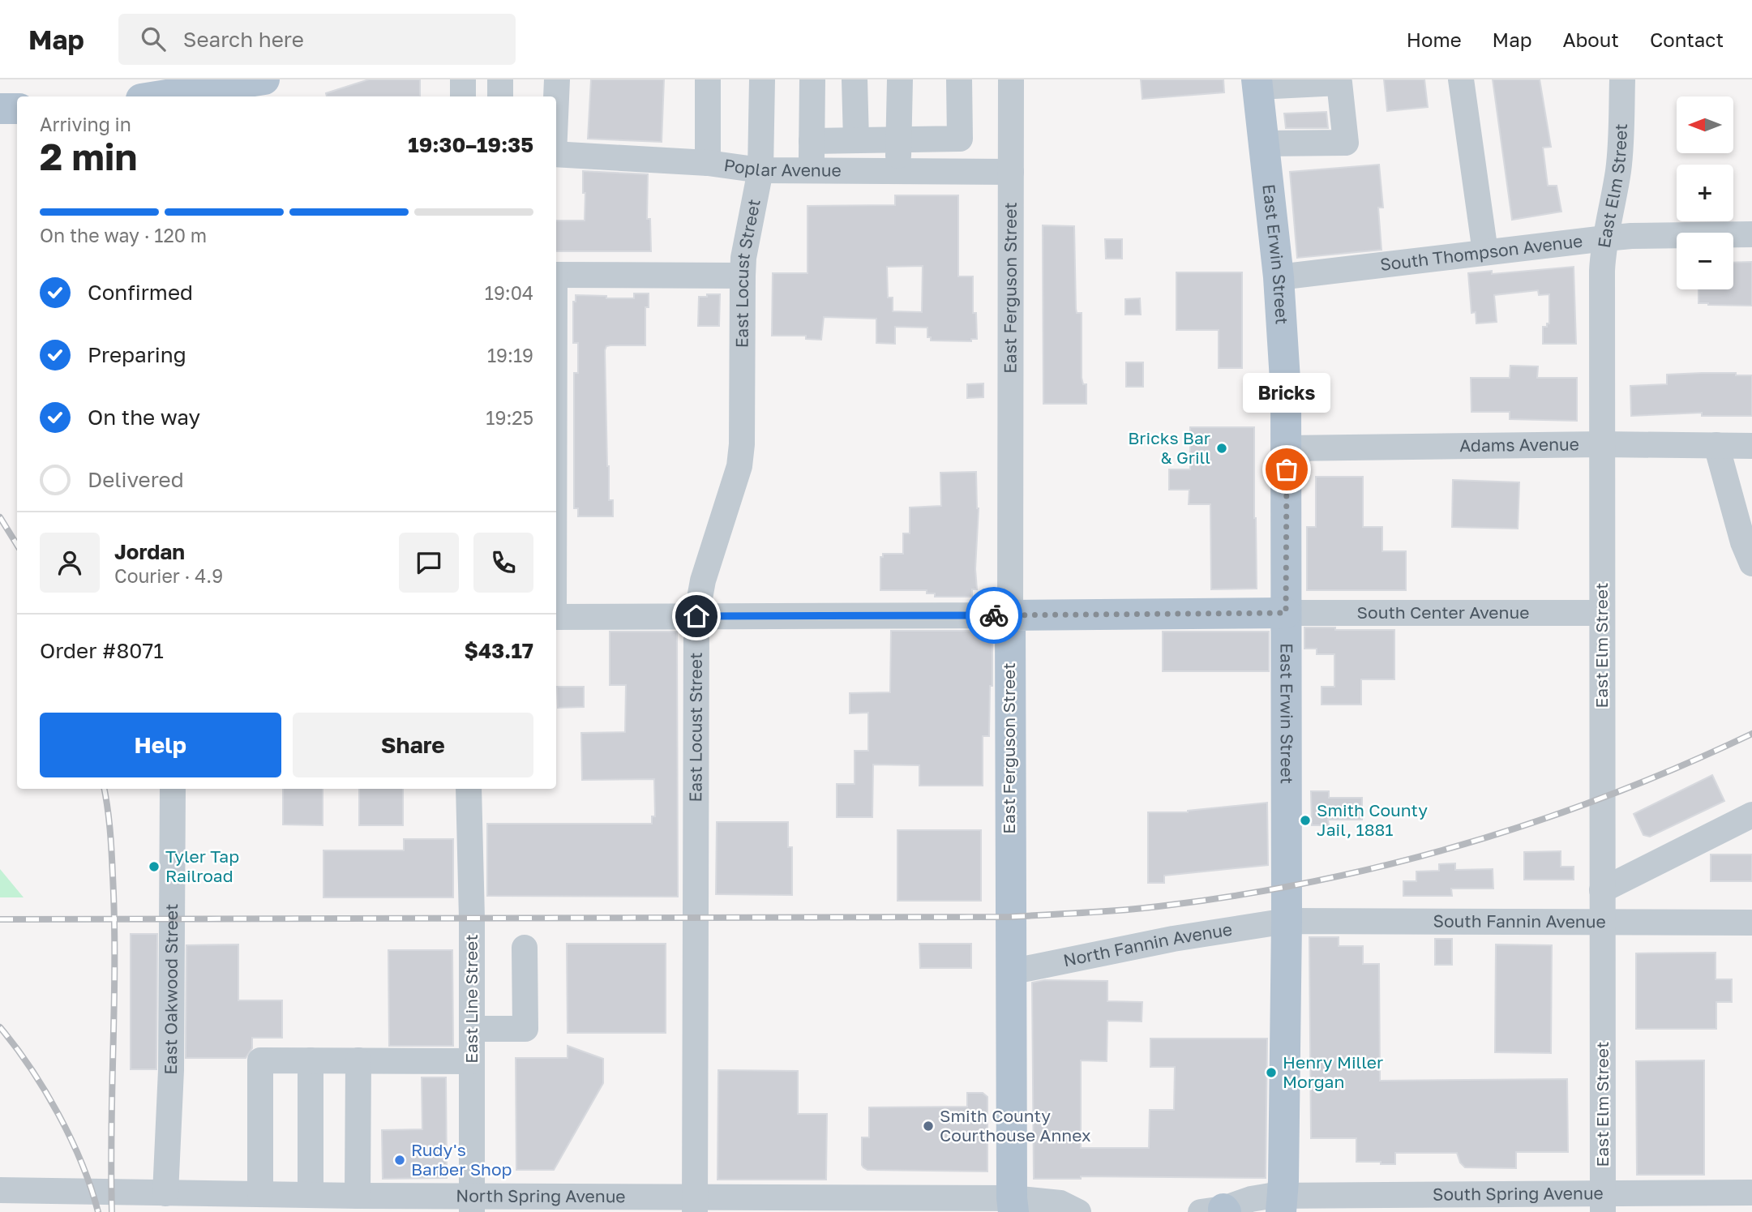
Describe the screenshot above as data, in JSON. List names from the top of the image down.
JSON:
{
  "streets": {
    "main road": ["East Erwin Street", "East Ferguson Street"],
    "street": [
      "Poplar Avenue",
      "East Elm Street",
      "South Thompson Avenue",
      "East Locust Street",
      "Adams Avenue",
      "South Center Avenue",
      "South Fannin Avenue",
      "North Fannin Avenue",
      "East Oakwood Street",
      "East Line Street",
      "South Spring Avenue",
      "North Spring Avenue"
    ]
  },
  "crossings": [
    ["Poplar Avenue", "East Locust Street"],
    ["Poplar Avenue", "East Ferguson Street"],
    ["East Elm Street", "South Thompson Avenue"],
    ["East Elm Street", "Adams Avenue"],
    ["East Elm Street", "South Center Avenue"],
    ["East Elm Street", "South Fannin Avenue"],
    ["East Elm Street", "South Spring Avenue"],
    ["South Thompson Avenue", "East Erwin Street"],
    ["East Erwin Street", "Adams Avenue"],
    ["East Erwin Street", "South Center Avenue"],
    ["East Erwin Street", "South Fannin Avenue"],
    ["East Erwin Street", "North Fannin Avenue"],
    ["East Erwin Street", "South Spring Avenue"],
    ["East Locust Street", "North Spring Avenue"],
    ["East Ferguson Street", "North Fannin Avenue"],
    ["East Ferguson Street", "North Spring Avenue"],
    ["South Fannin Avenue", "North Fannin Avenue"],
    ["East Oakwood Street", "North Spring Avenue"],
    ["East Line Street", "North Spring Avenue"]
  ],
  "places": [
    "Bricks Bar & Grill",
    "Bricks",
    "Smith County Jail, 1881",
    "Tyler Tap Railroad",
    "Henry Miller Morgan",
    "Smith County Courthouse Annex",
    "Rudy's Barber Shop"
  ],
  "north": "left",
  "page": {
    "header": "Map",
    "search": "Search here",
    "nav": [
      "Home",
      "Map",
      "About",
      "Contact"
    ],
    "map_buttons": ["+", "−"],
    "heading": ["2 min", "Arriving in", "19:30–19:35"],
    "panel": [
      "Jordan",
      "Courier · 4.9",
      "Order #8071",
      "$43.17"
    ],
    "bar": "On the way · 120 m",
    "list": [
      ["Confirmed", "19:04"],
      ["Preparing", "19:19"],
      ["On the way", "19:25"],
      "Delivered"
    ],
    "bubble": "Bricks",
    "buttons": ["Help", "Share"]
  }
}
